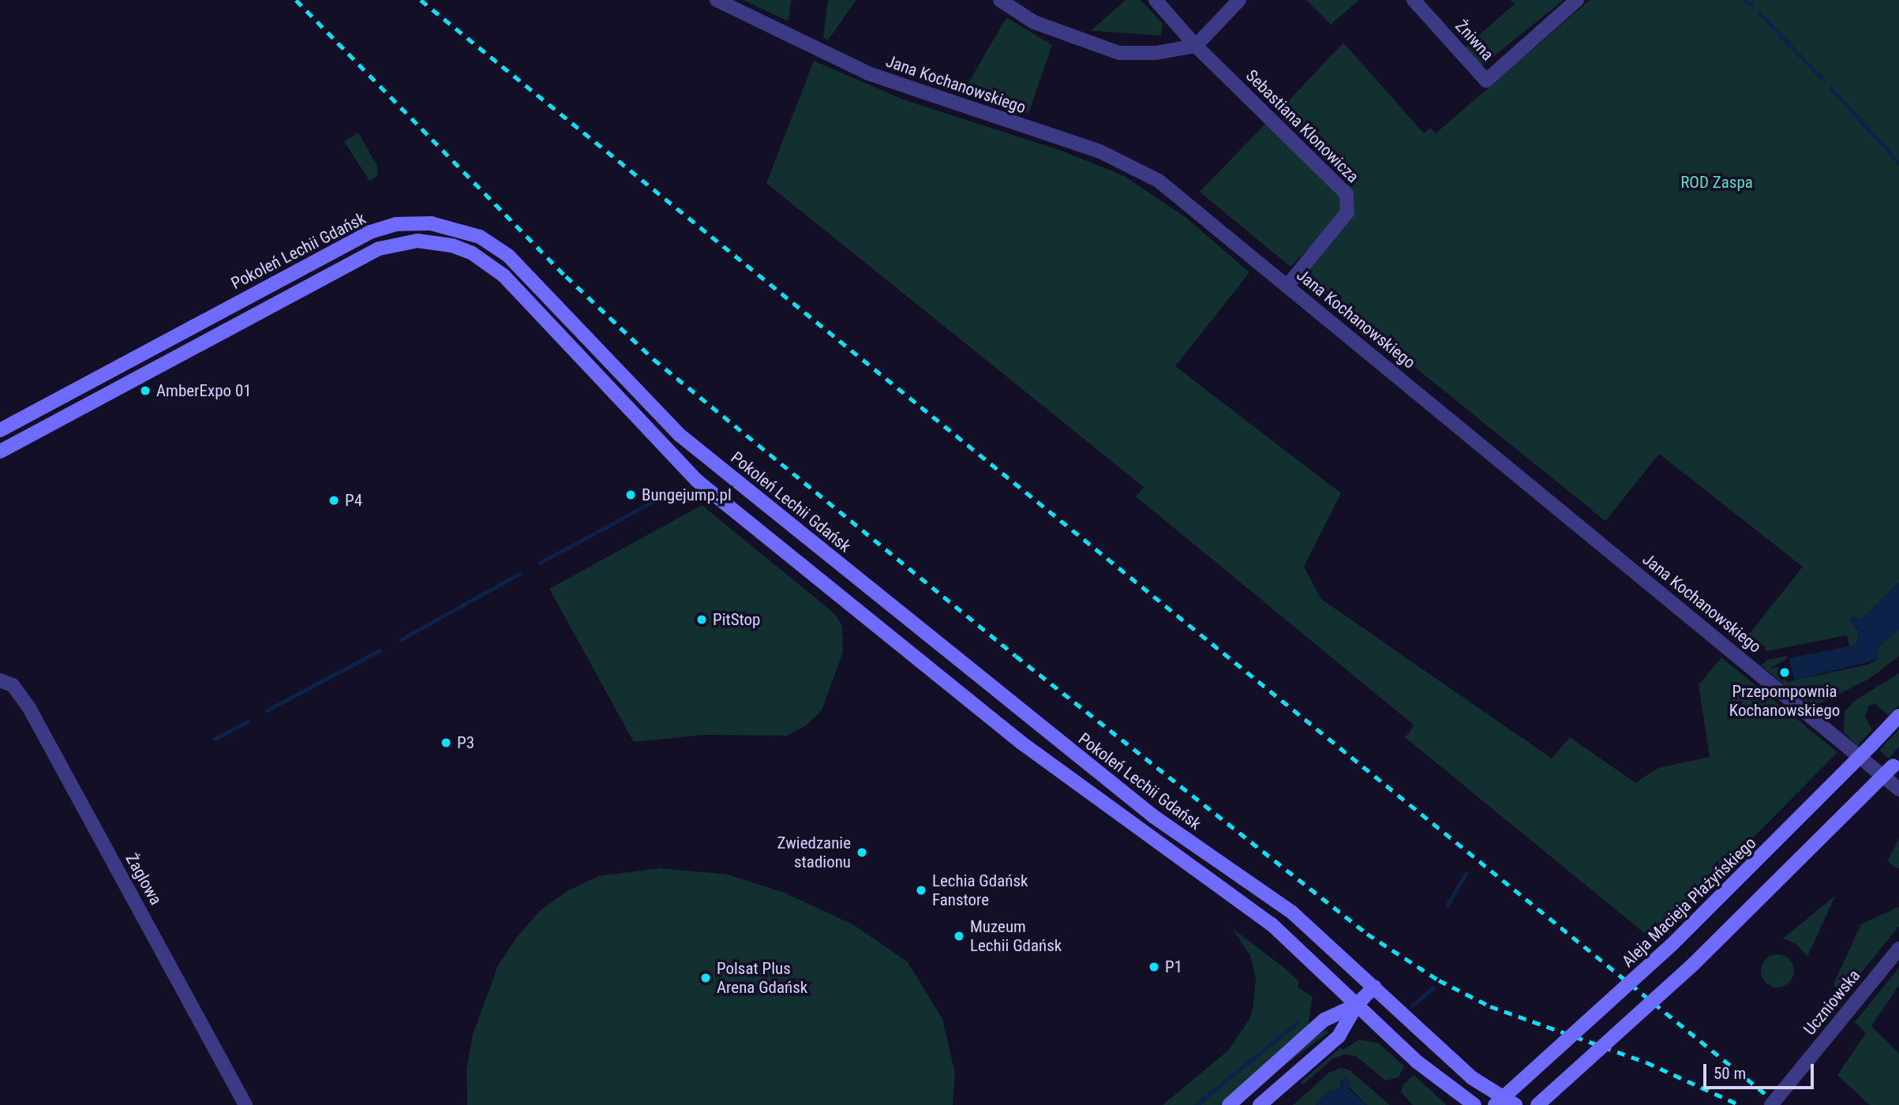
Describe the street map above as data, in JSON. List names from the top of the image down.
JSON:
{
  "streets": {
    "street": [
      "Żniwna",
      "Jana Kochanowskiego",
      "Sebastiana Klonowicza",
      "Pokoleń Lechii Gdańsk",
      "Żaglowa",
      "Aleja Macieja Płażyńskiego",
      "Uczniowska"
    ]
  },
  "crossings": [
    ["Jana Kochanowskiego", "Sebastiana Klonowicza"]
  ],
  "parks": ["ROD Zaspa"],
  "places": [
    "AmberExpo 01",
    "Bungejump.pl",
    "P4",
    "PitStop",
    "Przepompownia Kochanowskiego",
    "P3",
    "Zwiedzanie stadionu",
    "Lechia Gdańsk Fanstore",
    "Muzeum Lechii Gdańsk",
    "P1",
    "Polsat Plus Arena Gdańsk"
  ],
  "scale_bar": "50 m"
}
